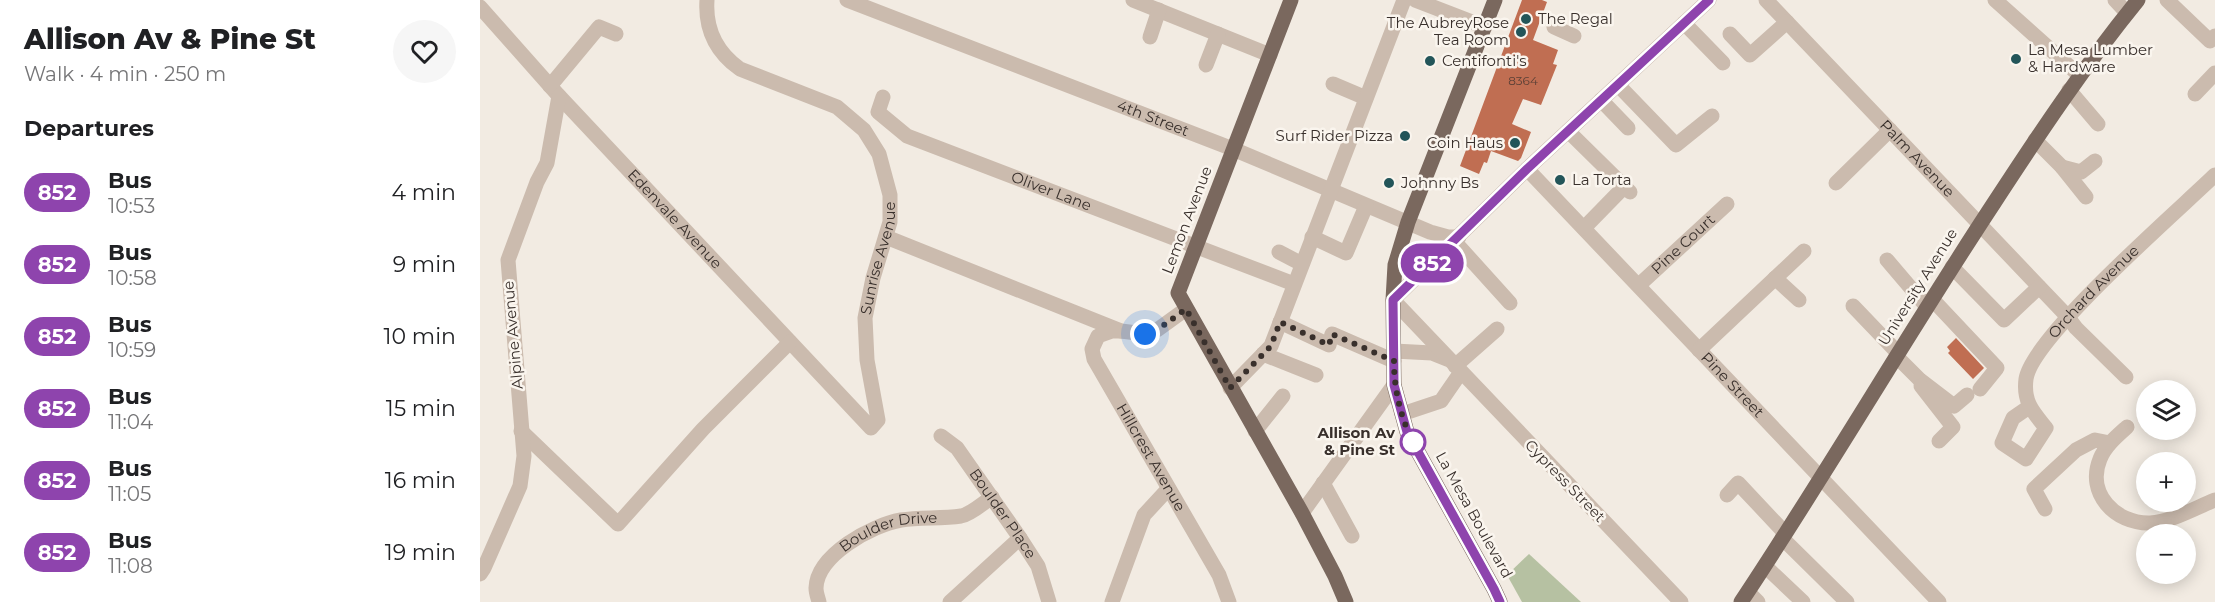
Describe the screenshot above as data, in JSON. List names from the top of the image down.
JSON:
{
  "streets": {
    "main road": ["Lemon Avenue", "University Avenue", "La Mesa Boulevard"],
    "street": [
      "4th Street",
      "Palm Avenue",
      "Oliver Lane",
      "Edenvale Avenue",
      "Pine Court",
      "Sunrise Avenue",
      "Orchard Avenue",
      "Alpine Avenue",
      "Pine Street",
      "Hillcrest Avenue",
      "Cypress Street",
      "Boulder Place",
      "Boulder Drive"
    ]
  },
  "crossings": [
    ["4th Street", "Lemon Avenue"],
    ["4th Street", "La Mesa Boulevard"],
    ["Palm Avenue", "University Avenue"],
    ["Palm Avenue", "Orchard Avenue"],
    ["Oliver Lane", "Lemon Avenue"],
    ["Edenvale Avenue", "Sunrise Avenue"],
    ["Edenvale Avenue", "Alpine Avenue"],
    ["Lemon Avenue", "Hillcrest Avenue"],
    ["Pine Court", "Pine Street"],
    ["Sunrise Avenue", "Hillcrest Avenue"],
    ["University Avenue", "Pine Street"],
    ["Cypress Street", "La Mesa Boulevard"],
    ["Boulder Place", "Boulder Drive"]
  ],
  "places": [
    "The Regal",
    "The AubreyRose Tea Room",
    "La Mesa Lumber & Hardware",
    "Centifonti's",
    "Surf Rider Pizza",
    "Coin Haus",
    "La Torta",
    "Johnny Bs",
    "Allison Av & Pine St"
  ],
  "lines": ["bus line 852"],
  "house_numbers": ["8364"],
  "page": {
    "heading": [
      ["Allison Av & Pine St", "Walk · 4 min · 250 m"],
      "Departures"
    ],
    "on_map": "852",
    "list": [
      {
        "mark": "852",
        "name": "Bus",
        "note": "10:53",
        "value": "4 min"
      },
      {
        "mark": "852",
        "name": "Bus",
        "note": "10:58",
        "value": "9 min"
      },
      {
        "mark": "852",
        "name": "Bus",
        "note": "10:59",
        "value": "10 min"
      },
      {
        "mark": "852",
        "name": "Bus",
        "note": "11:04",
        "value": "15 min"
      },
      {
        "mark": "852",
        "name": "Bus",
        "note": "11:05",
        "value": "16 min"
      },
      {
        "mark": "852",
        "name": "Bus",
        "note": "11:08",
        "value": "19 min"
      }
    ],
    "map_buttons": ["+", "−"]
  }
}
